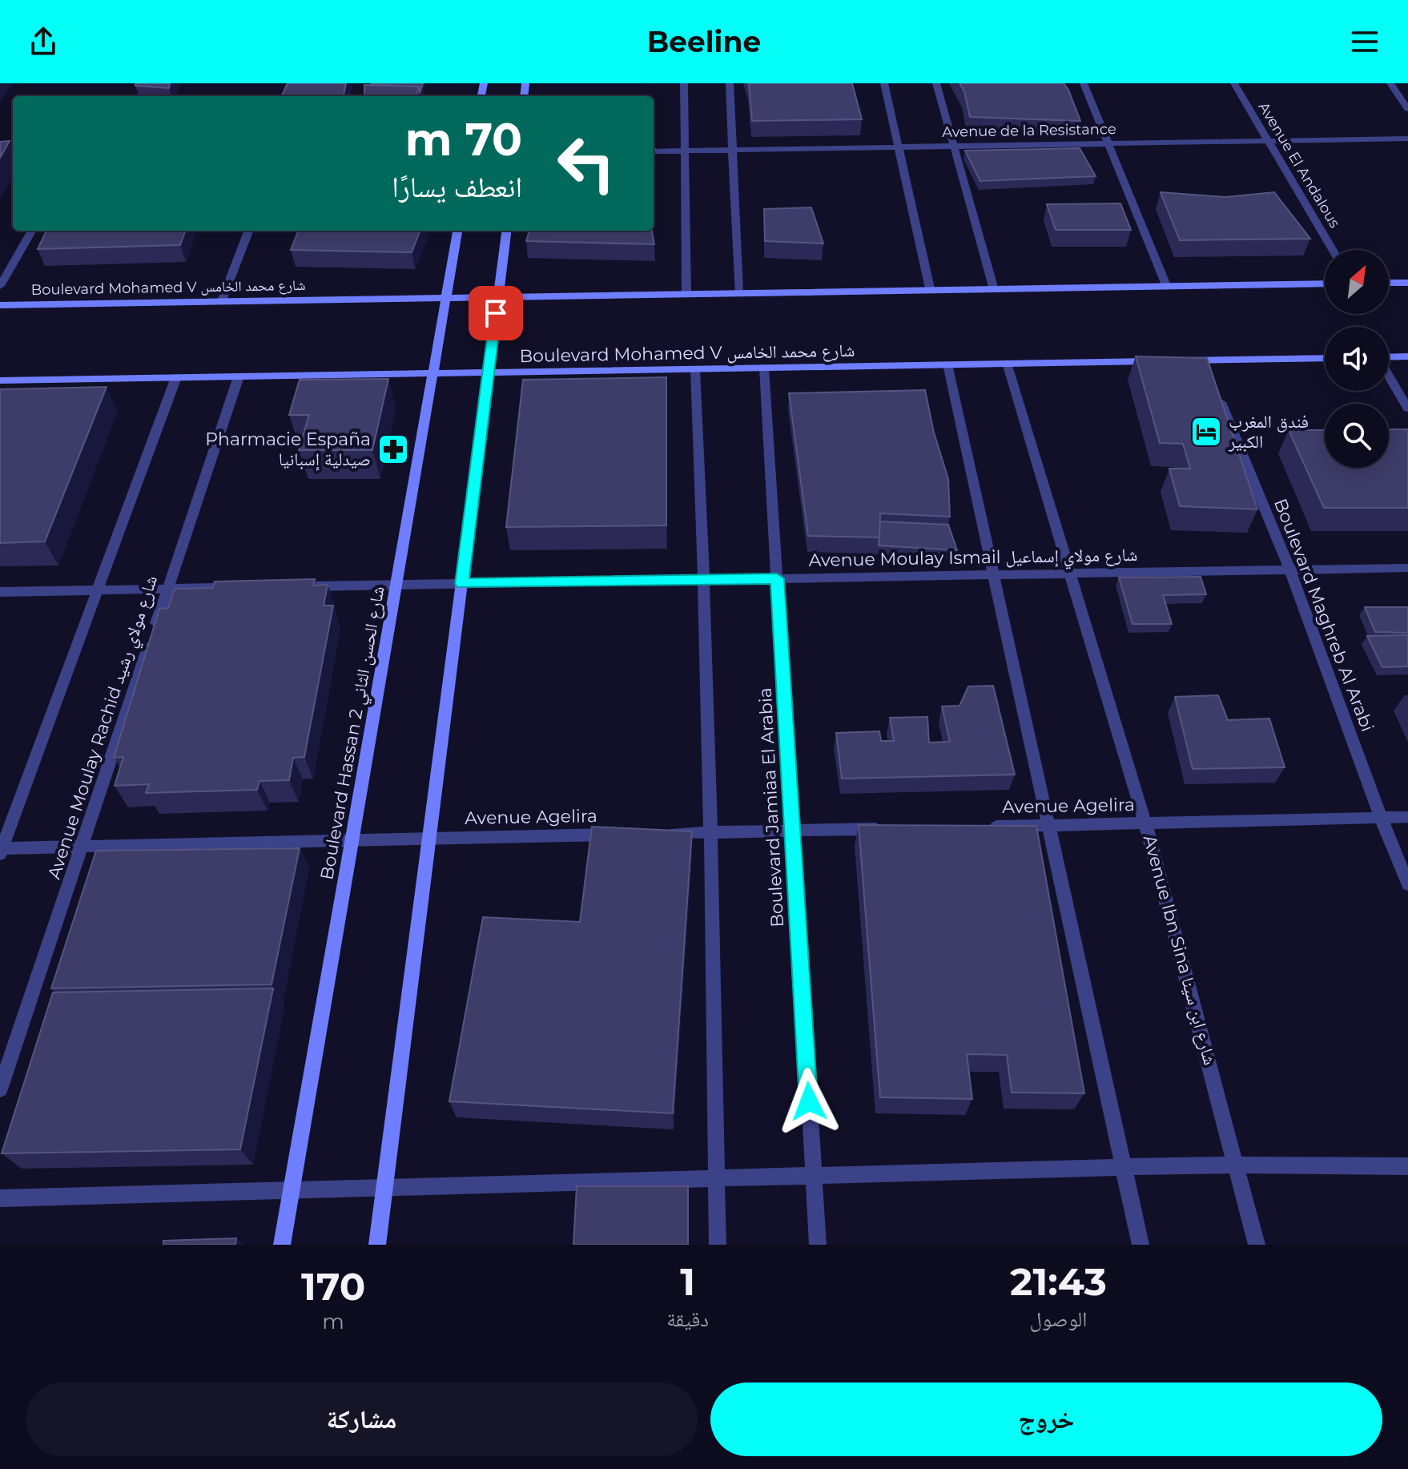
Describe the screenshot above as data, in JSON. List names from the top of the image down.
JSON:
{
  "streets": {
    "street": [
      "Avenue de la Resistance",
      "Avenue El Andalous",
      "Boulevard Mohamed V شارع محمد الخامس",
      "Avenue Moulay Ismail شارع مولاي إسماعيل",
      "Boulevard Maghreb Al Arabi",
      "Avenue Moulay Rachid شارع مولاي رشيد",
      "Boulevard Hassan 2 شارع الحسن الثاني",
      "Avenue Agelira",
      "Boulevard Jamiaa El Arabia",
      "Avenue Ibn Sina شارع ابن سينا"
    ]
  },
  "crossings": [
    ["Avenue de la Resistance", "Avenue El Andalous"],
    ["Boulevard Mohamed V شارع محمد الخامس", "Avenue Moulay Rachid شارع مولاي رشيد"],
    ["Boulevard Mohamed V شارع محمد الخامس", "Boulevard Hassan 2 شارع الحسن الثاني"],
    ["Boulevard Mohamed V شارع محمد الخامس", "Boulevard Jamiaa El Arabia"],
    ["Boulevard Mohamed V شارع محمد الخامس", "Avenue Ibn Sina شارع ابن سينا"],
    ["Avenue Moulay Ismail شارع مولاي إسماعيل", "Boulevard Maghreb Al Arabi"],
    ["Avenue Moulay Ismail شارع مولاي إسماعيل", "Boulevard Hassan 2 شارع الحسن الثاني"],
    ["Avenue Moulay Ismail شارع مولاي إسماعيل", "Boulevard Jamiaa El Arabia"],
    ["Avenue Moulay Ismail شارع مولاي إسماعيل", "Avenue Ibn Sina شارع ابن سينا"],
    ["Boulevard Maghreb Al Arabi", "Avenue Agelira"],
    ["Avenue Moulay Rachid شارع مولاي رشيد", "Avenue Agelira"],
    ["Boulevard Hassan 2 شارع الحسن الثاني", "Avenue Agelira"],
    ["Avenue Agelira", "Avenue Ibn Sina شارع ابن سينا"]
  ],
  "places": {
    "hotel": ["فندق المغرب الكبير"],
    "pharmacy": ["Pharmacie España صيدلية إسبانيا"]
  },
  "north": "top right",
  "page": {
    "header": "Beeline",
    "turn": ["70 m", "انعطف يسارًا"],
    "eta": [
      "21:43",
      "الوصول",
      "1",
      "دقيقة",
      "170",
      "m"
    ],
    "buttons": ["خروج", "مشاركة"]
  }
}
